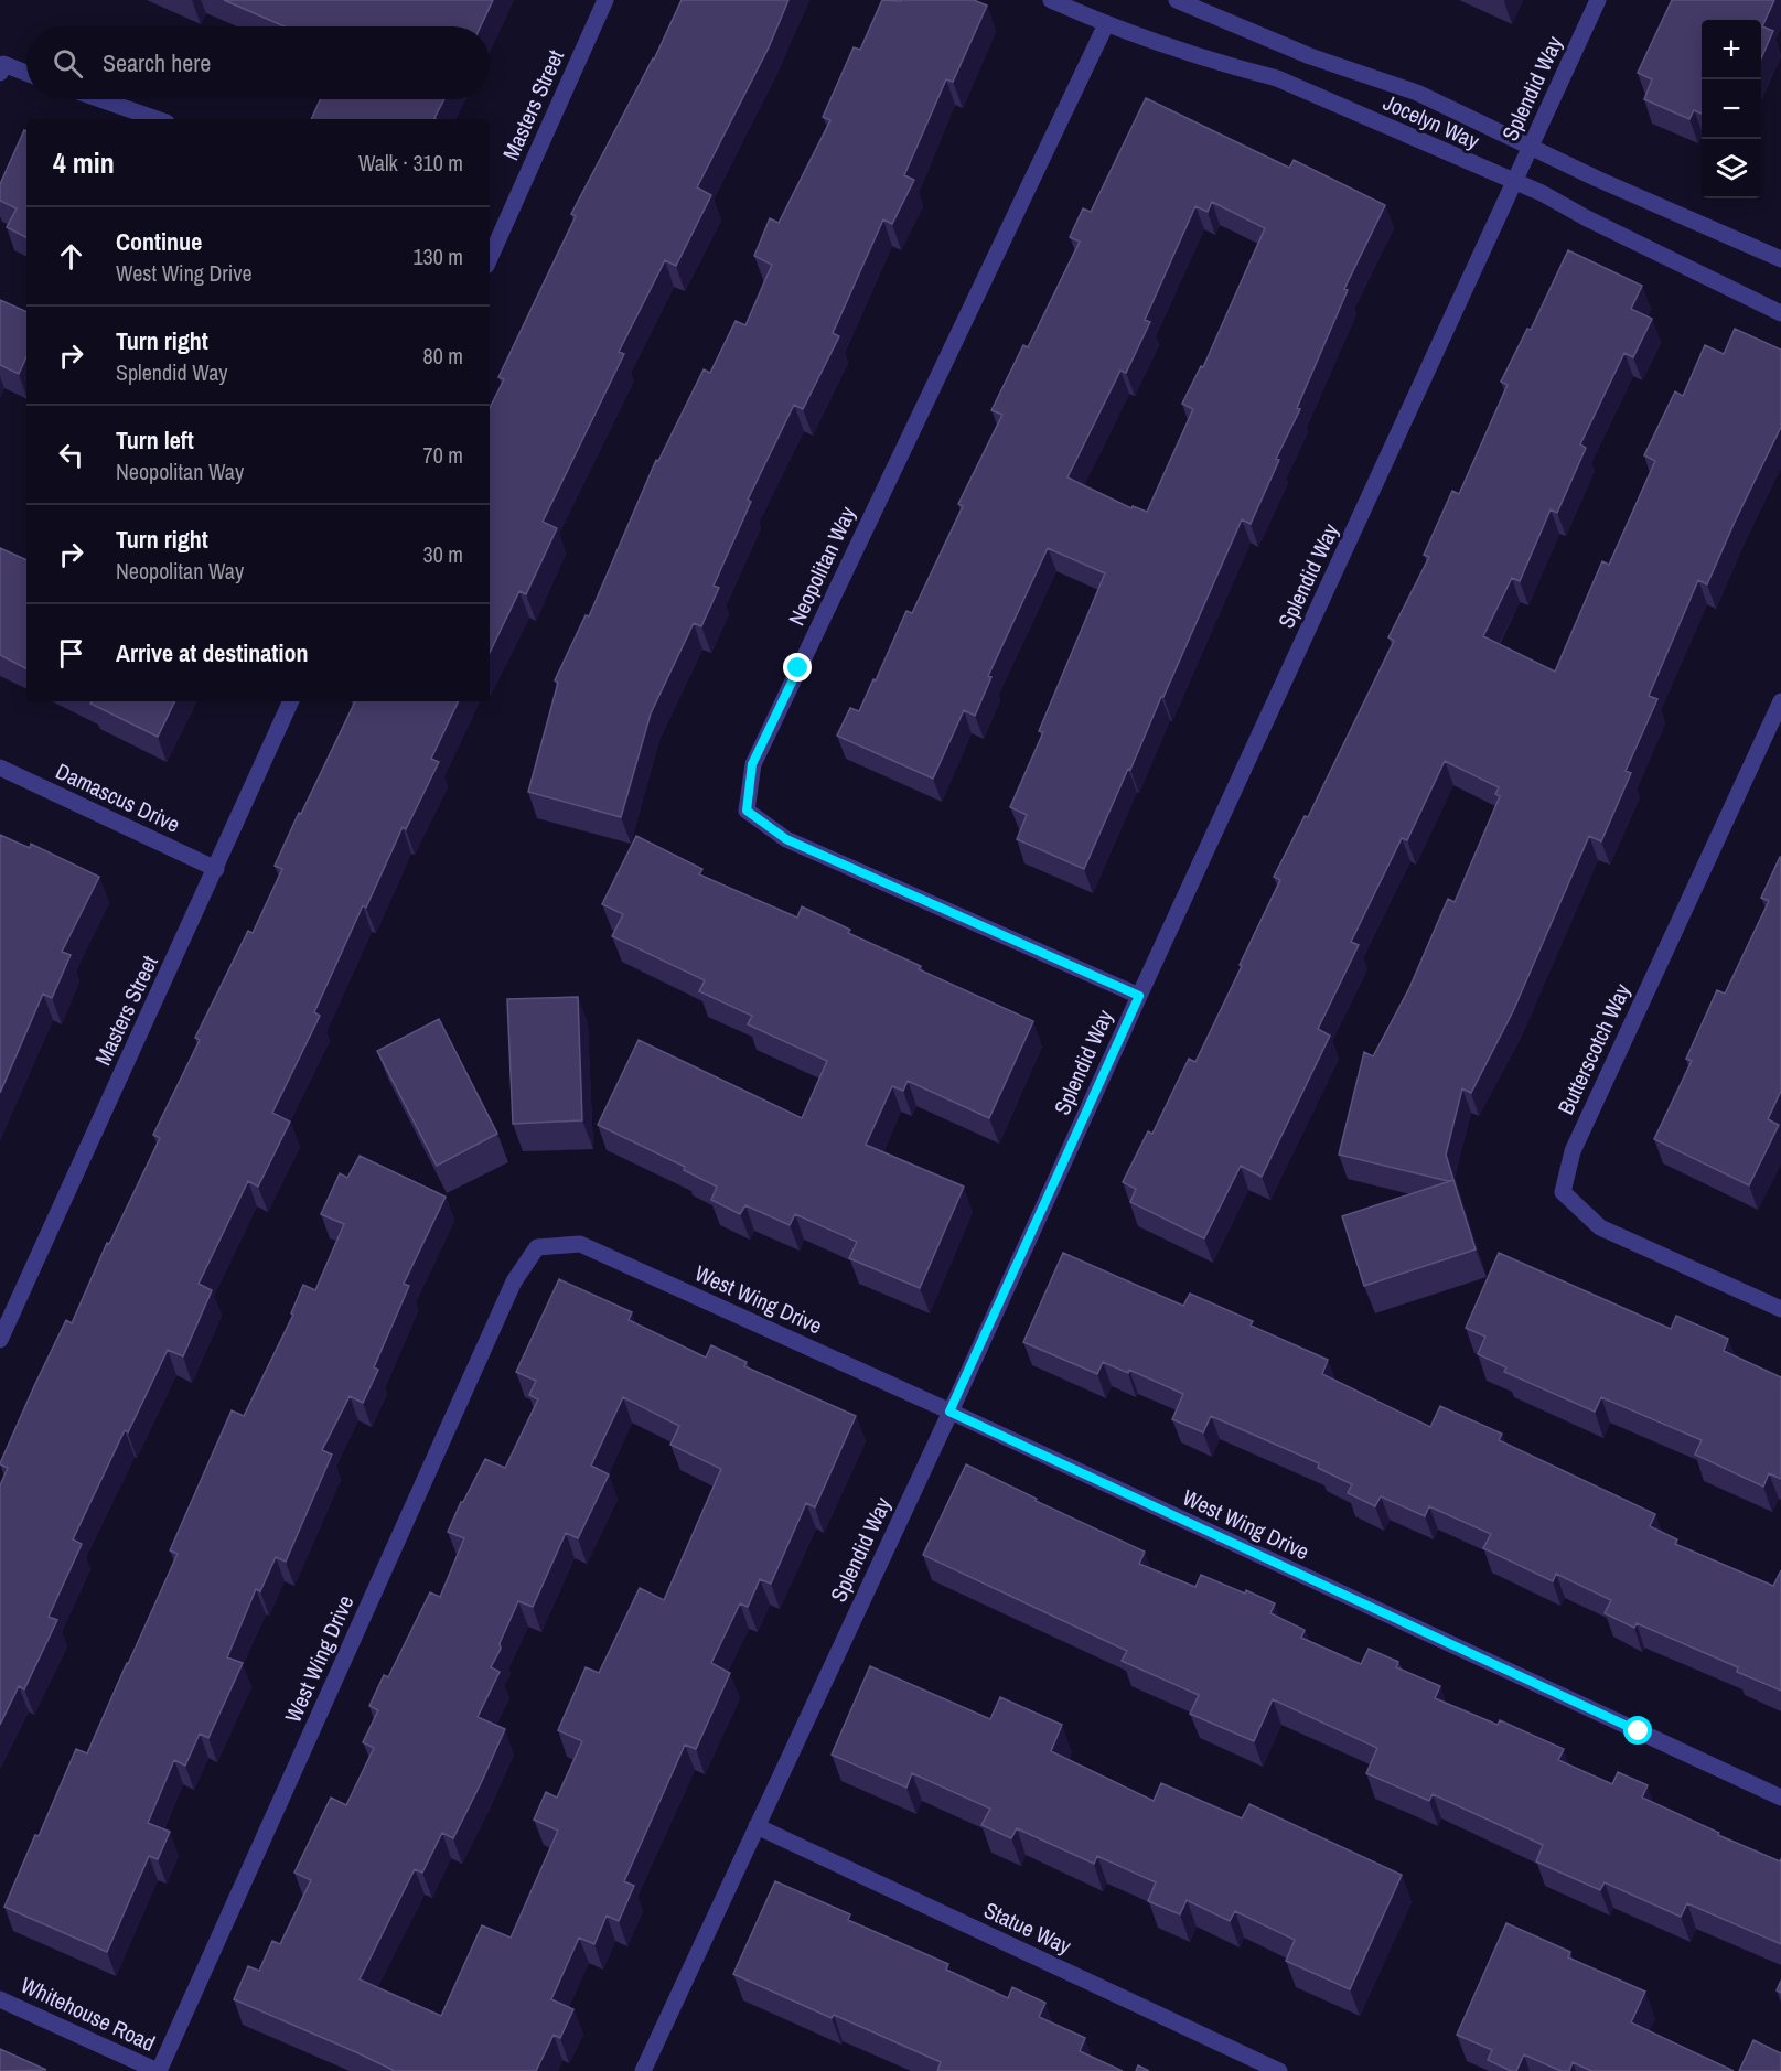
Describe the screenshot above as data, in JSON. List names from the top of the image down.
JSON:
{
  "streets": {
    "street": [
      "Splendid Way",
      "Masters Street",
      "Jocelyn Way",
      "Neopolitan Way",
      "Damascus Drive",
      "Butterscotch Way",
      "West Wing Drive",
      "Statue Way",
      "Whitehouse Road"
    ]
  },
  "crossings": [
    ["Splendid Way", "Jocelyn Way"],
    ["Splendid Way", "Neopolitan Way"],
    ["Splendid Way", "West Wing Drive"],
    ["Splendid Way", "Statue Way"],
    ["Masters Street", "Damascus Drive"],
    ["Jocelyn Way", "Neopolitan Way"],
    ["West Wing Drive", "Whitehouse Road"]
  ],
  "page": {
    "map_buttons": ["+", "−"],
    "search": "Search here",
    "heading": ["4 min", "Walk · 310 m"],
    "list": [
      ["Continue", "West Wing Drive", "130 m"],
      ["Turn right", "Splendid Way", "80 m"],
      ["Turn left", "Neopolitan Way", "70 m"],
      ["Turn right", "Neopolitan Way", "30 m"],
      "Arrive at destination"
    ]
  }
}
